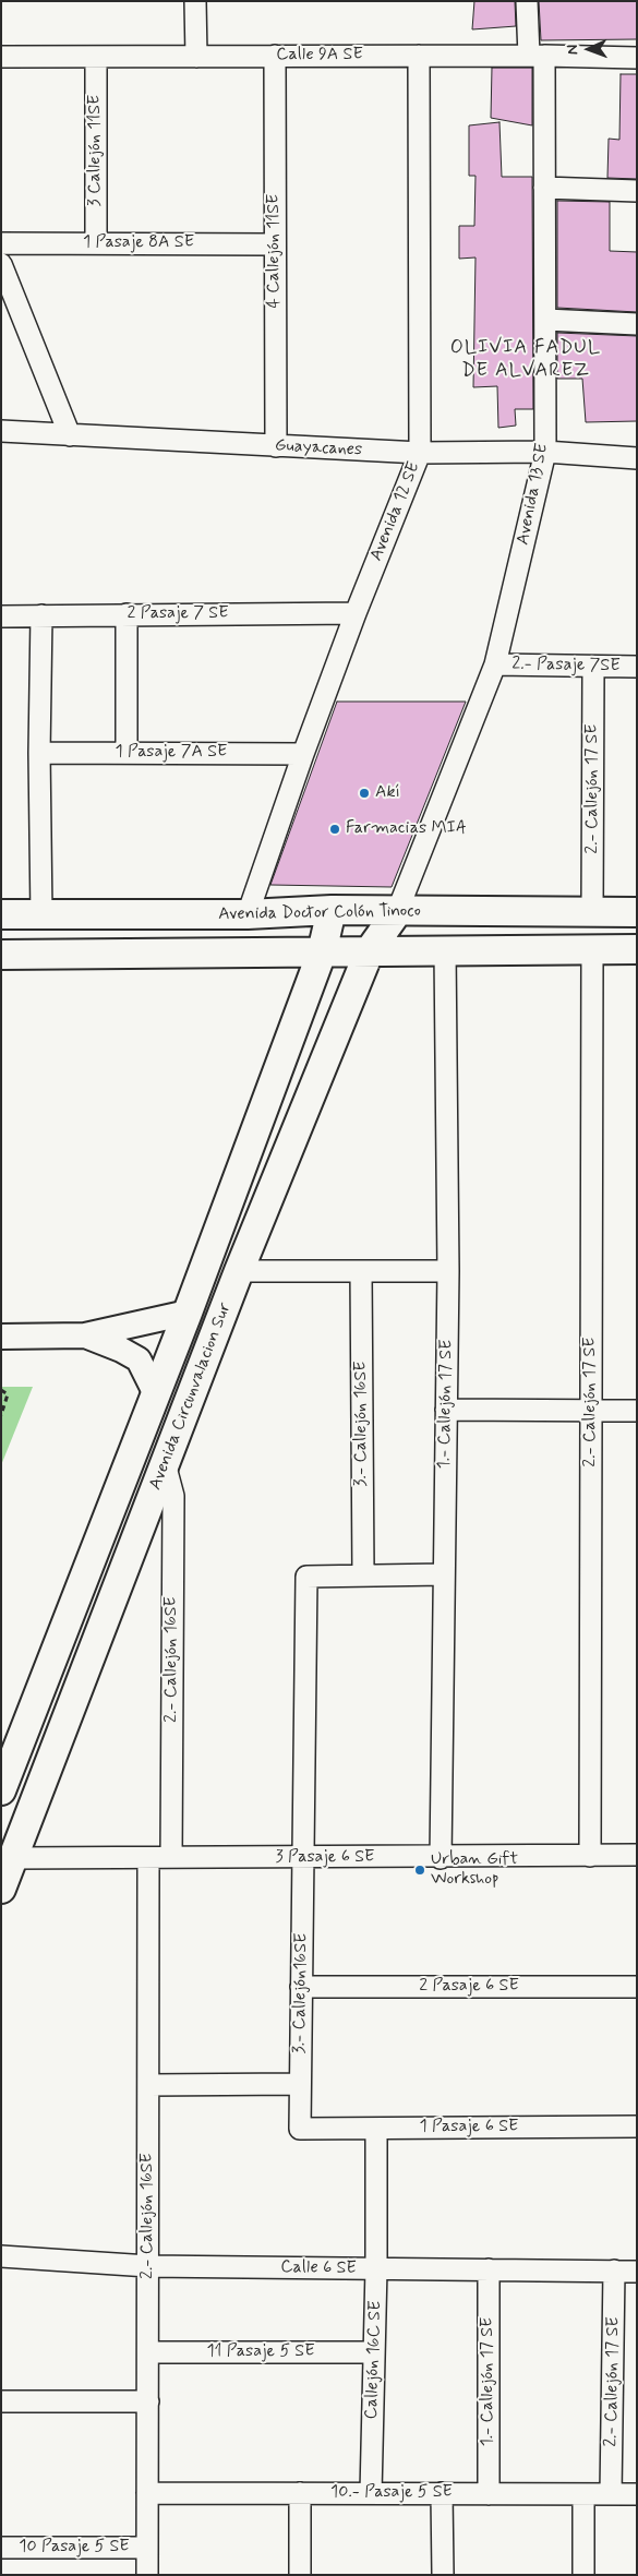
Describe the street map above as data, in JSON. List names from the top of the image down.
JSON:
{
  "streets": {
    "main road": ["Avenida Doctor Colón Tinoco", "Avenida Circunvalacion Sur"],
    "street": [
      "Calle 9A SE",
      "3 Callejón 11SE",
      "1 Pasaje 8A SE",
      "4 Callejón 11SE",
      "Guayacanes",
      "Avenida 13 SE",
      "Avenida 12 SE",
      "2 Pasaje 7 SE",
      "2.- Pasaje 7SE",
      "1 Pasaje 7A SE",
      "2.- Callejón 17 SE",
      "1.- Callejón 17 SE",
      "3.- Callejón 16SE",
      "2.- Callejón 16SE",
      "3 Pasaje 6 SE",
      "2 Pasaje 6 SE",
      "3.- Callejón16SE",
      "1 Pasaje 6 SE",
      "Calle 6 SE",
      "11 Pasaje 5 SE",
      "Callejón 16C SE",
      "10.- Pasaje 5 SE",
      "10 Pasaje 5 SE"
    ]
  },
  "crossings": [
    ["Calle 9A SE", "3 Callejón 11SE"],
    ["Calle 9A SE", "4 Callejón 11SE"],
    ["Calle 9A SE", "Avenida 13 SE"],
    ["Calle 9A SE", "Avenida 12 SE"],
    ["3 Callejón 11SE", "1 Pasaje 8A SE"],
    ["1 Pasaje 8A SE", "4 Callejón 11SE"],
    ["4 Callejón 11SE", "Guayacanes"],
    ["Guayacanes", "Avenida 13 SE"],
    ["Guayacanes", "Avenida 12 SE"],
    ["Avenida 13 SE", "2.- Pasaje 7SE"],
    ["Avenida 13 SE", "Avenida Doctor Colón Tinoco"],
    ["Avenida 13 SE", "Avenida Circunvalacion Sur"],
    ["Avenida 12 SE", "2 Pasaje 7 SE"],
    ["Avenida 12 SE", "1 Pasaje 7A SE"],
    ["Avenida 12 SE", "Avenida Doctor Colón Tinoco"],
    ["2.- Pasaje 7SE", "2.- Callejón 17 SE"],
    ["2.- Callejón 17 SE", "Avenida Doctor Colón Tinoco"],
    ["2.- Callejón 17 SE", "3 Pasaje 6 SE"],
    ["2.- Callejón 17 SE", "Calle 6 SE"],
    ["2.- Callejón 17 SE", "10.- Pasaje 5 SE"],
    ["Avenida Doctor Colón Tinoco", "Avenida Circunvalacion Sur"],
    ["Avenida Circunvalacion Sur", "2.- Callejón 16SE"],
    ["Avenida Circunvalacion Sur", "3 Pasaje 6 SE"],
    ["1.- Callejón 17 SE", "3 Pasaje 6 SE"],
    ["1.- Callejón 17 SE", "Calle 6 SE"],
    ["1.- Callejón 17 SE", "10.- Pasaje 5 SE"],
    ["2.- Callejón 16SE", "3 Pasaje 6 SE"],
    ["2.- Callejón 16SE", "Calle 6 SE"],
    ["2.- Callejón 16SE", "11 Pasaje 5 SE"],
    ["2.- Callejón 16SE", "10.- Pasaje 5 SE"],
    ["2.- Callejón 16SE", "10 Pasaje 5 SE"],
    ["3 Pasaje 6 SE", "3.- Callejón16SE"],
    ["2 Pasaje 6 SE", "3.- Callejón16SE"],
    ["3.- Callejón16SE", "1 Pasaje 6 SE"],
    ["1 Pasaje 6 SE", "Callejón 16C SE"],
    ["Calle 6 SE", "Callejón 16C SE"],
    ["11 Pasaje 5 SE", "Callejón 16C SE"],
    ["Callejón 16C SE", "10.- Pasaje 5 SE"]
  ],
  "districts": ["OLIVIA FADUL DE ALVAREZ"],
  "places": ["Akí", "Farmacias MIA", "Urban Gift Workshop"],
  "north": "left"
}
